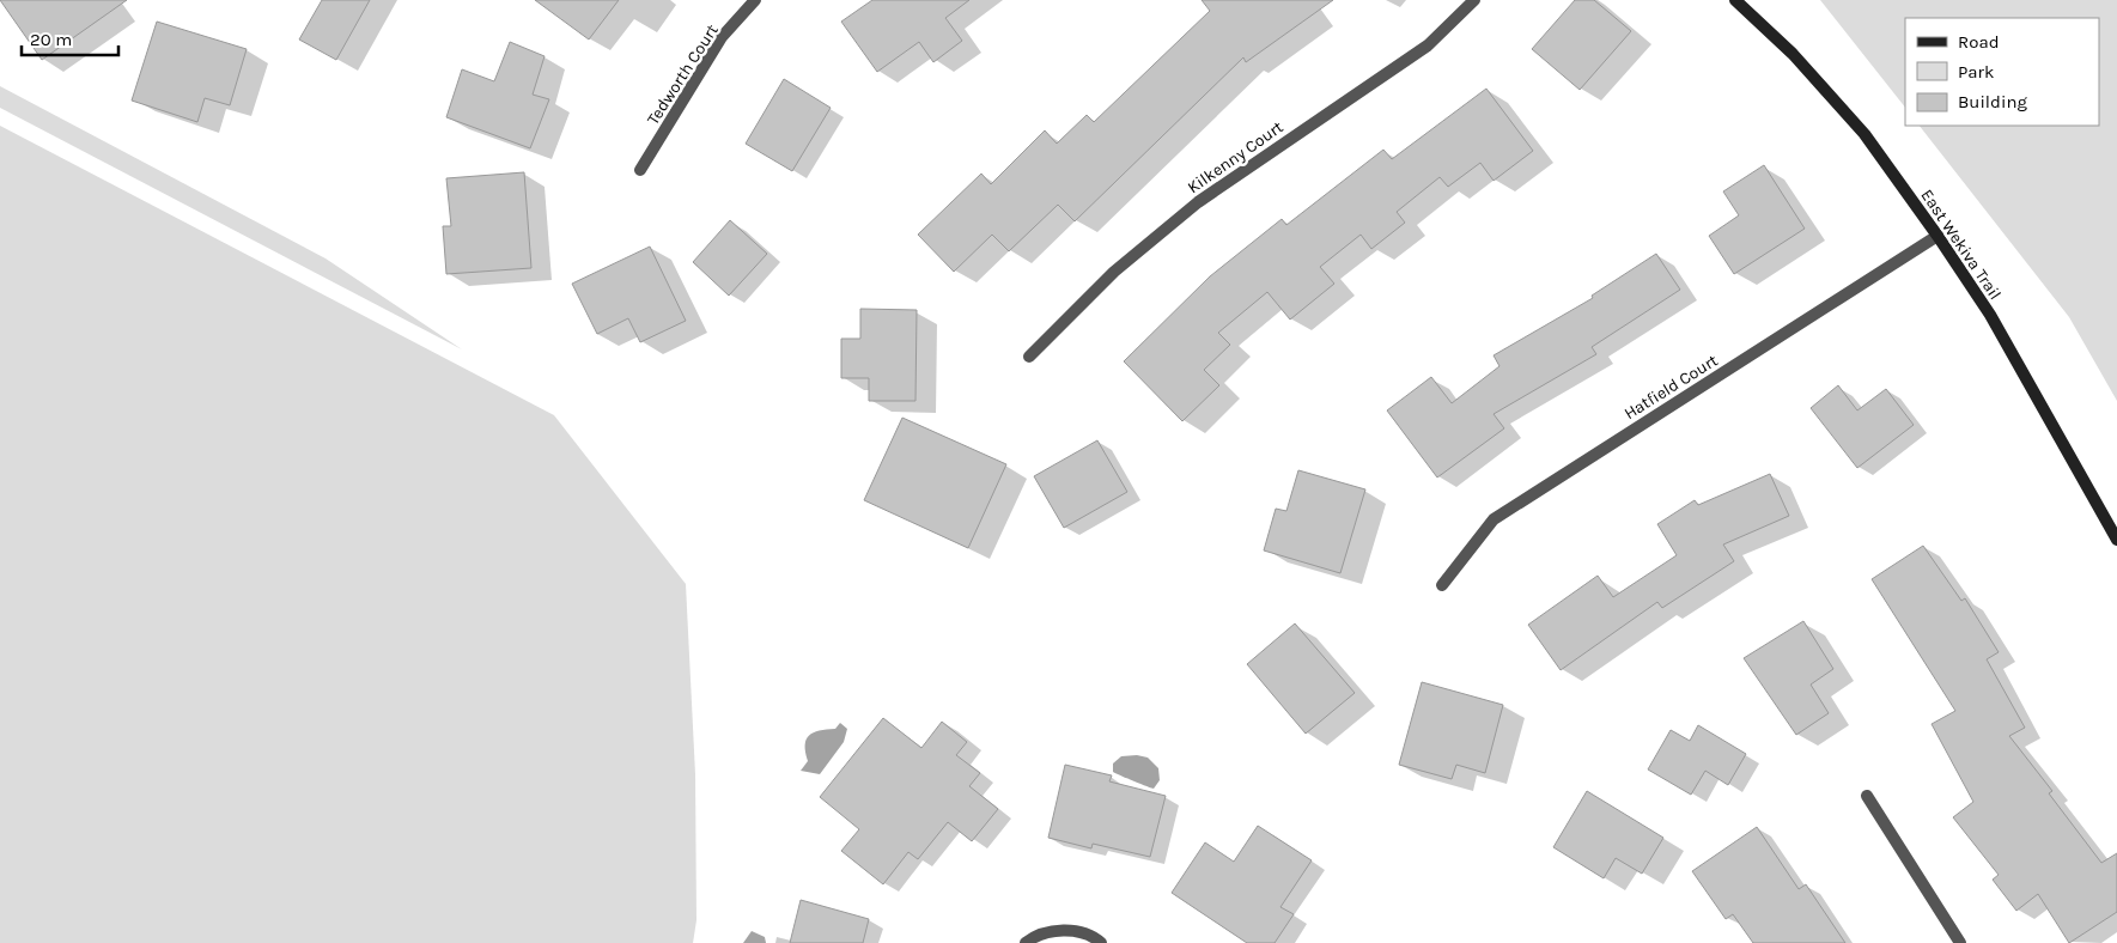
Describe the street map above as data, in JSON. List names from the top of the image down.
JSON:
{
  "streets": {
    "street": [
      "Tedworth Court",
      "Kilkenny Court",
      "East Wekiva Trail",
      "Hatfield Court"
    ]
  },
  "crossings": [
    ["East Wekiva Trail", "Hatfield Court"]
  ],
  "legend": ["Road", "Park", "Building"],
  "scale_bar": "20 m"
}
